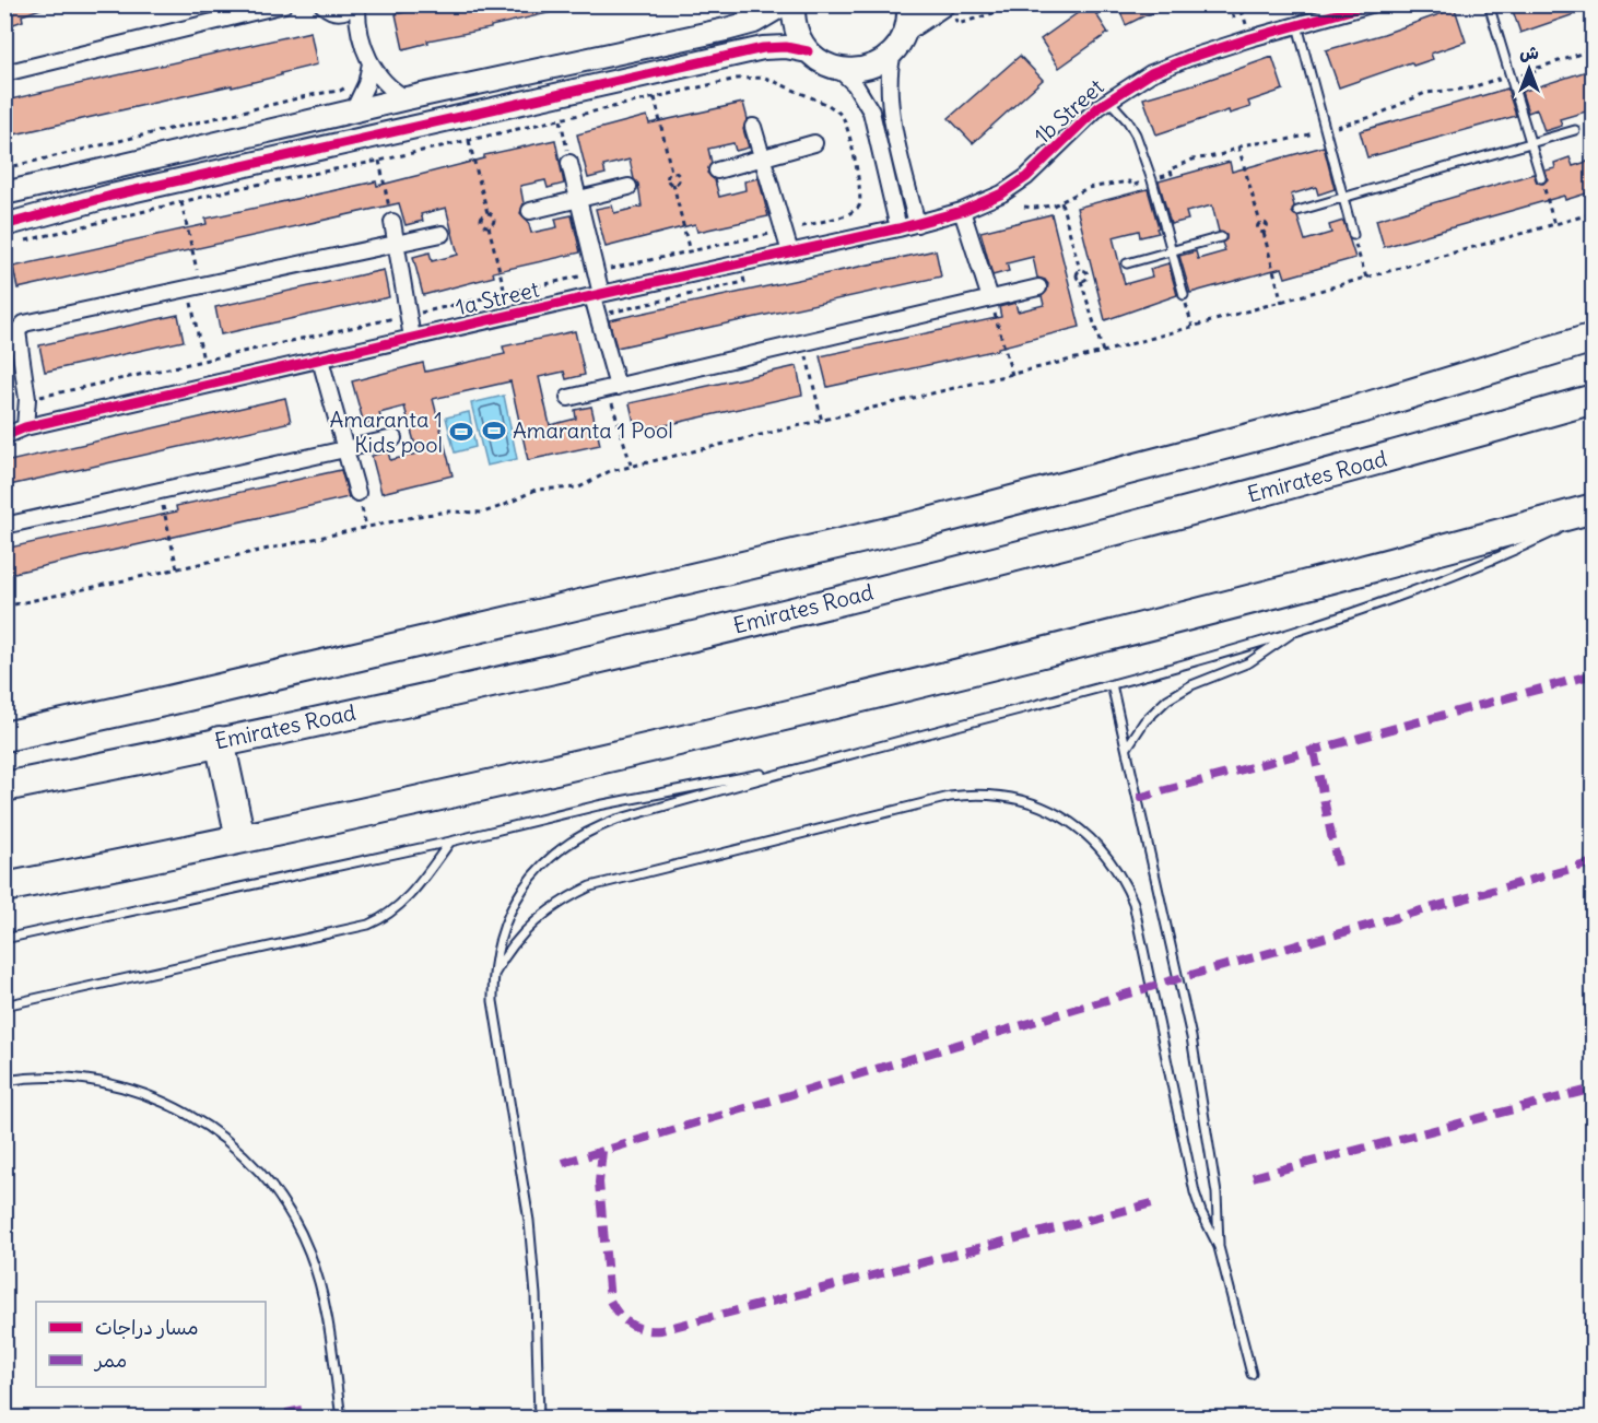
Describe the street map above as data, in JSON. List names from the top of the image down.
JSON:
{
  "streets": {
    "highway": ["Emirates Road"],
    "street": ["1b Street", "1a Street"]
  },
  "crossings": [
    ["1b Street", "1a Street"]
  ],
  "places": {
    "sports": ["Amaranta 1 Pool", "Amaranta 1 Kids pool"]
  },
  "legend": ["مسار دراجات", "ممر"],
  "north": "top"
}
